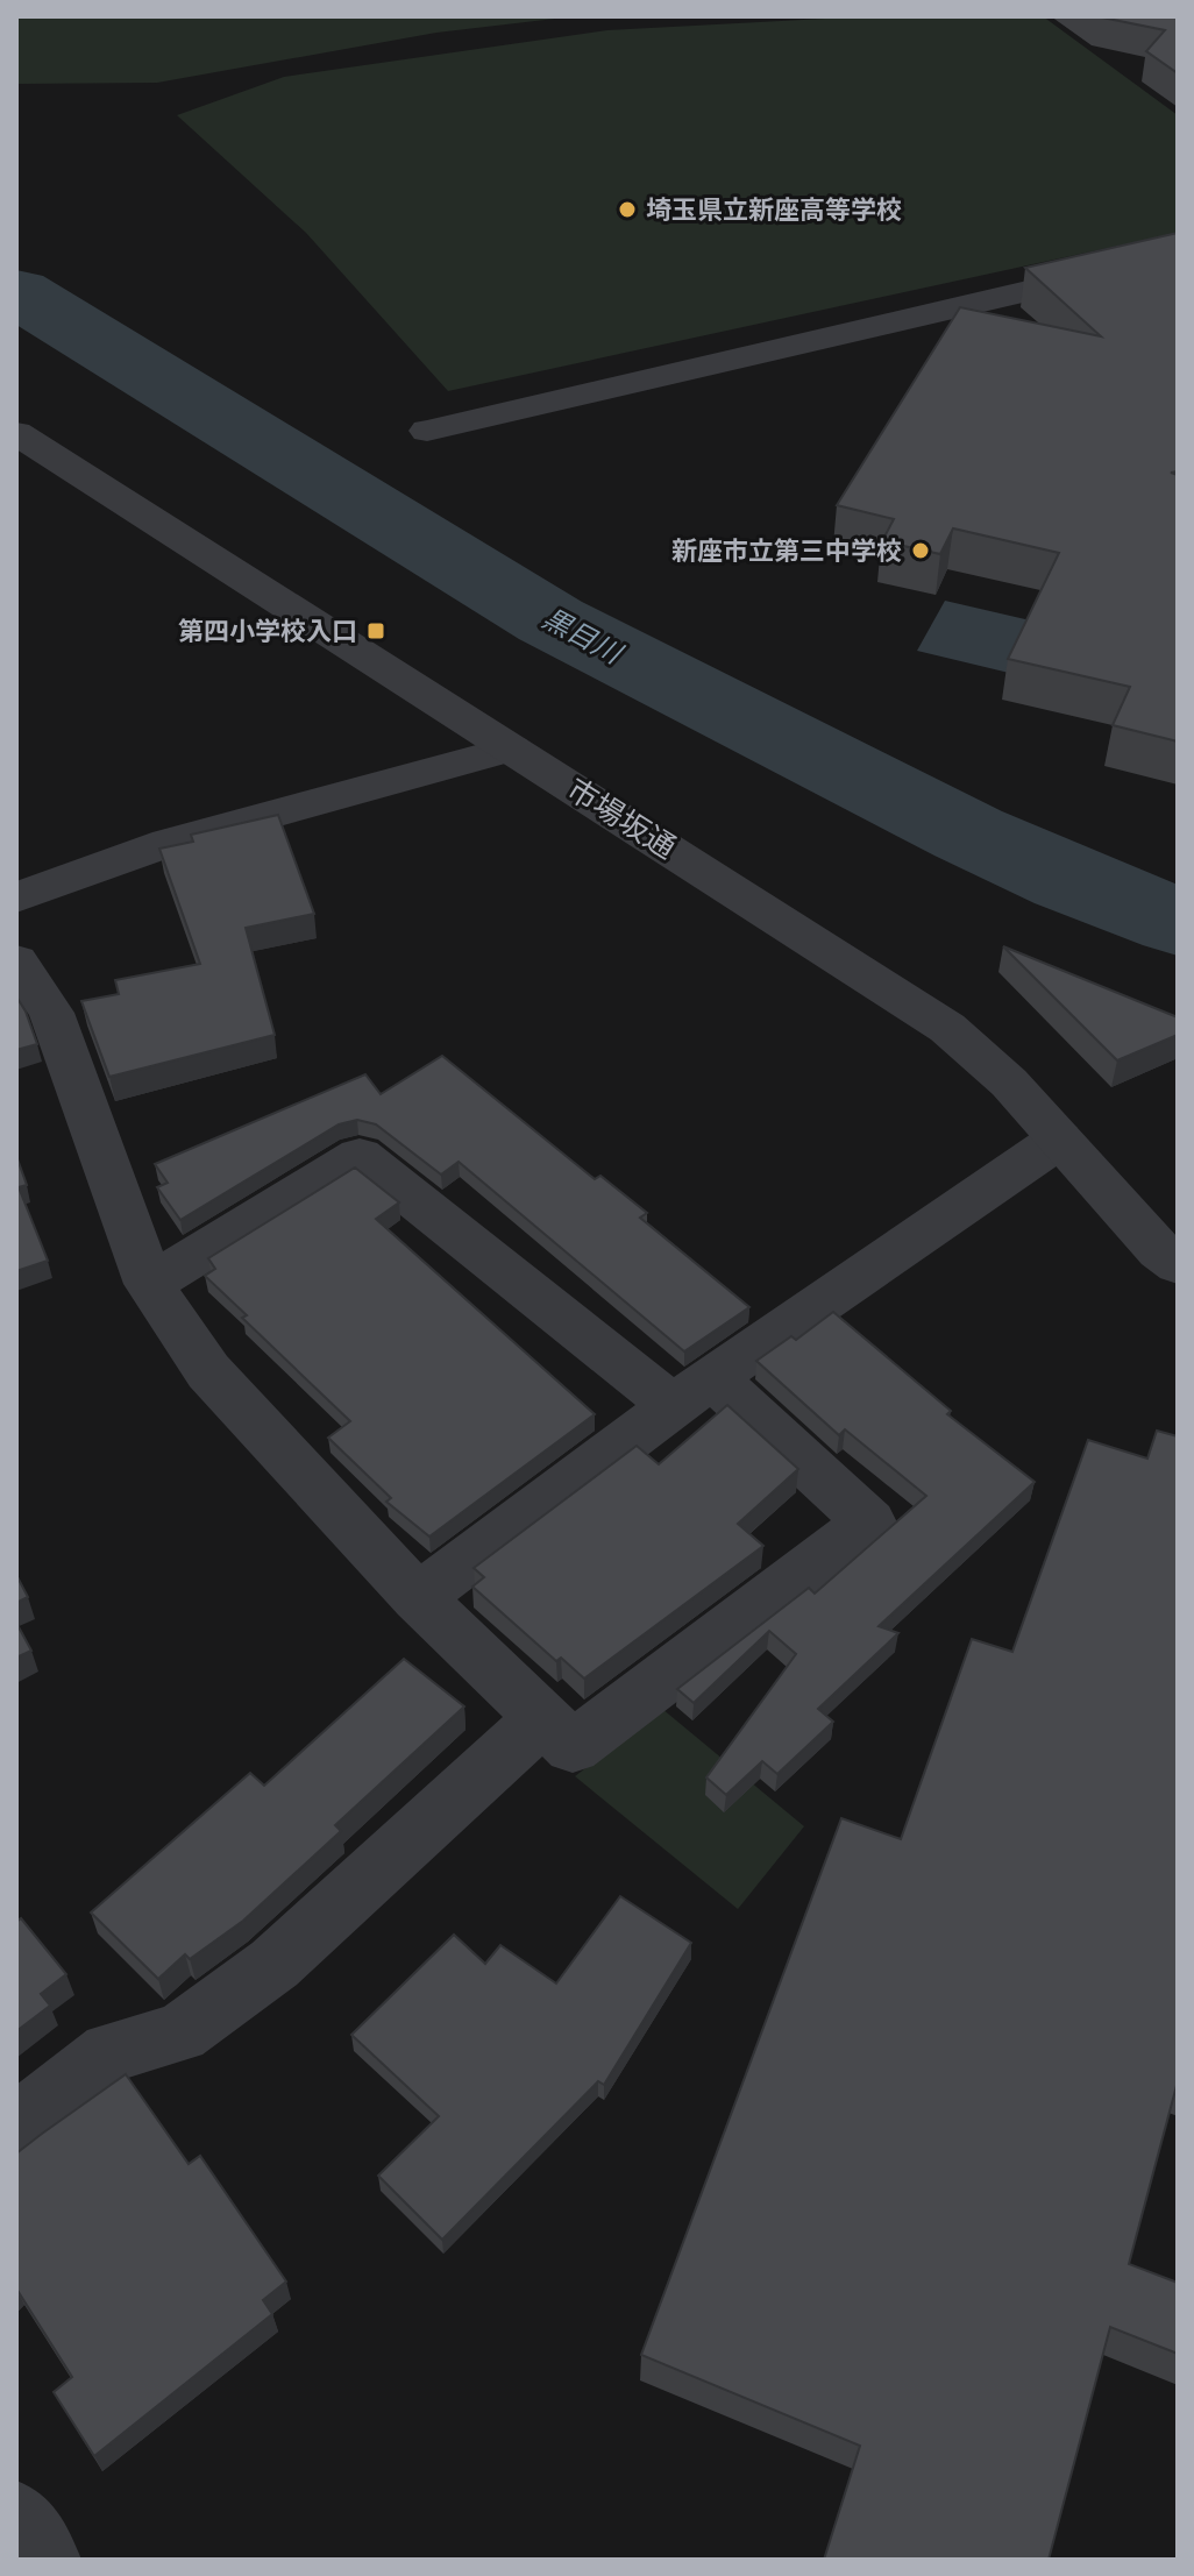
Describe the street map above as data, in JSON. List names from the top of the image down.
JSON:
{
  "streets": {
    "street": ["市場坂通"]
  },
  "water": ["黒目川"],
  "places": {
    "other": ["埼玉県立新座高等学校", "新座市立第三中学校"],
    "transit": ["第四小学校入口"]
  }
}
